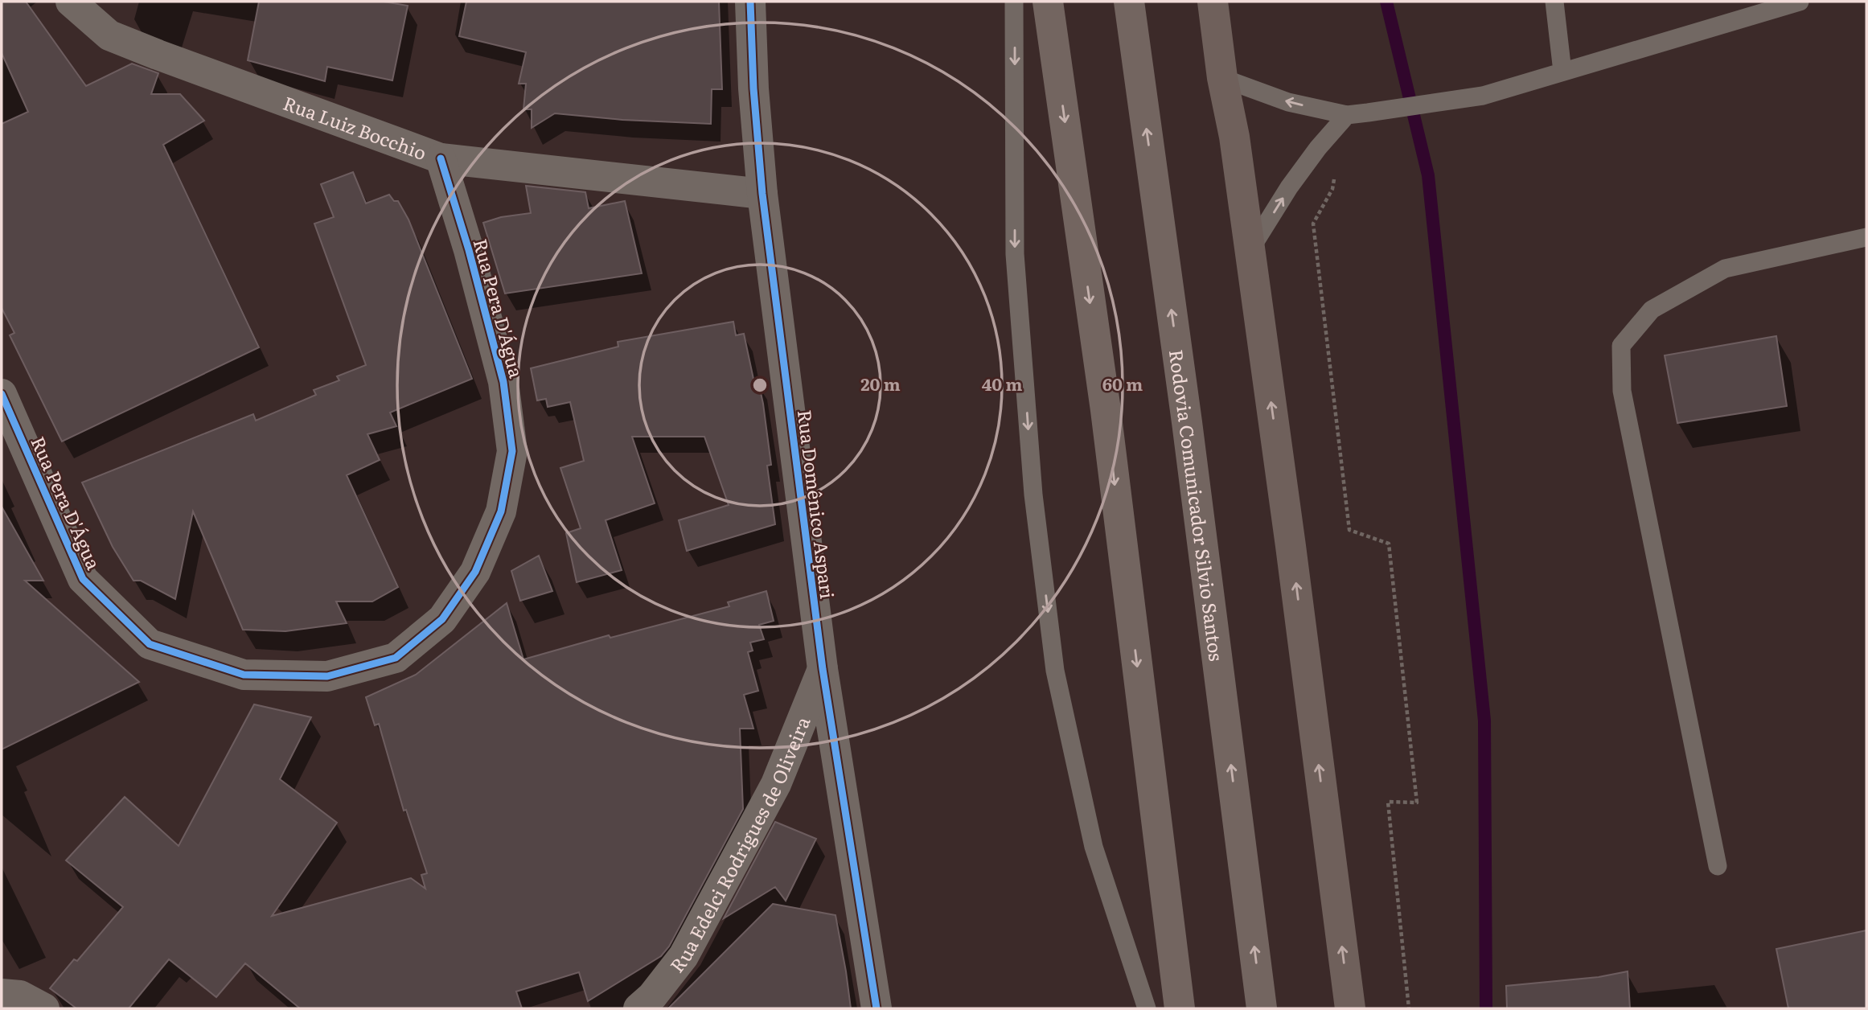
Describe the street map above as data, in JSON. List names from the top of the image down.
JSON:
{
  "streets": {
    "highway": ["Rodovia Comunicador Silvio Santos"],
    "street": [
      "Rua Luiz Bocchio",
      "Rua Pera D'Água",
      "Rua Domênico Aspari",
      "Rua Edelci Rodrigues de Oliveira"
    ]
  },
  "crossings": [
    ["Rua Luiz Bocchio", "Rua Pera D'Água"],
    ["Rua Luiz Bocchio", "Rua Domênico Aspari"],
    ["Rua Domênico Aspari", "Rua Edelci Rodrigues de Oliveira"]
  ],
  "rings": ["20 m", "40 m", "60 m"]
}
